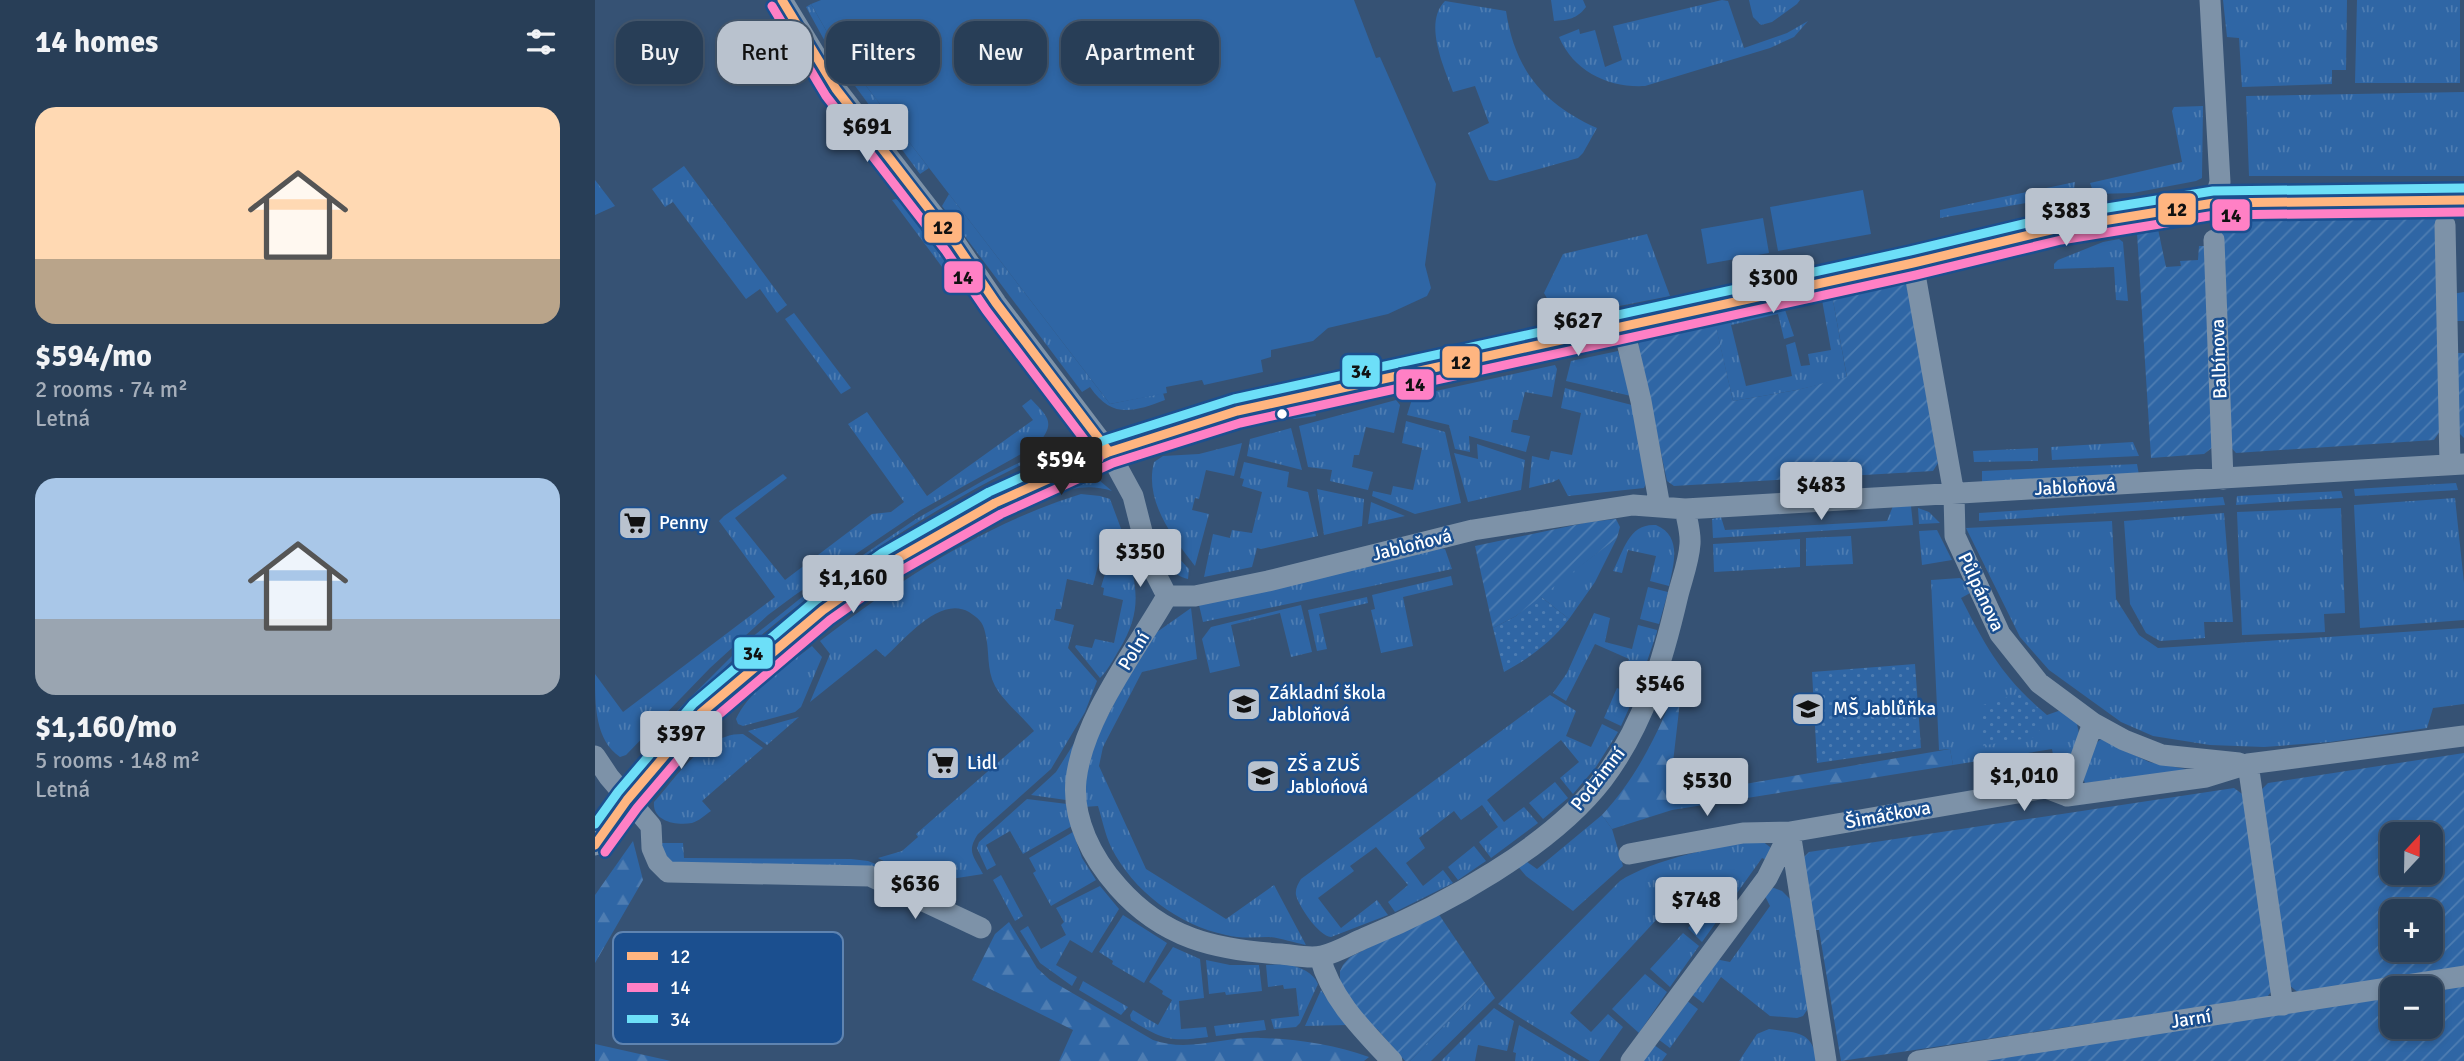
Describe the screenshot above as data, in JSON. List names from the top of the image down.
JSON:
{
  "streets": {
    "street": [
      "Balbínova",
      "Jabloňová",
      "Půlpánova",
      "Polní",
      "Podzimní",
      "Šimáčkova",
      "Jarní"
    ]
  },
  "crossings": [
    ["Balbínova", "Jabloňová"],
    ["Jabloňová", "Půlpánova"],
    ["Jabloňová", "Polní"],
    ["Jabloňová", "Podzimní"],
    ["Půlpánova", "Šimáčkova"],
    ["Polní", "Podzimní"]
  ],
  "places": {
    "supermarket": ["Penny", "Lidl"],
    "school or university": ["Základní škola Jabloňová", "MŠ Jablůňka", "ZŠ a ZUŠ Jablońová"]
  },
  "lines": ["transit line 12", "transit line 14", "transit line 34"],
  "legend": ["12", "14", "34"],
  "north": "top",
  "page": {
    "heading": "14 homes",
    "chip": [
      "Buy",
      "Rent",
      "Filters",
      "New",
      "Apartment"
    ],
    "list": [
      {
        "name": "$594/mo",
        "note": "2 rooms · 74 m² · Letná"
      },
      {
        "name": "$1,160/mo",
        "note": "5 rooms · 148 m² · Letná"
      }
    ],
    "price": [
      "$691",
      "$383",
      "$300",
      "$627",
      "$594",
      "$483",
      "$350",
      "$1,160",
      "$546",
      "$397",
      "$1,010",
      "$530",
      "$636",
      "$748"
    ],
    "map_buttons": ["+", "−"]
  }
}
